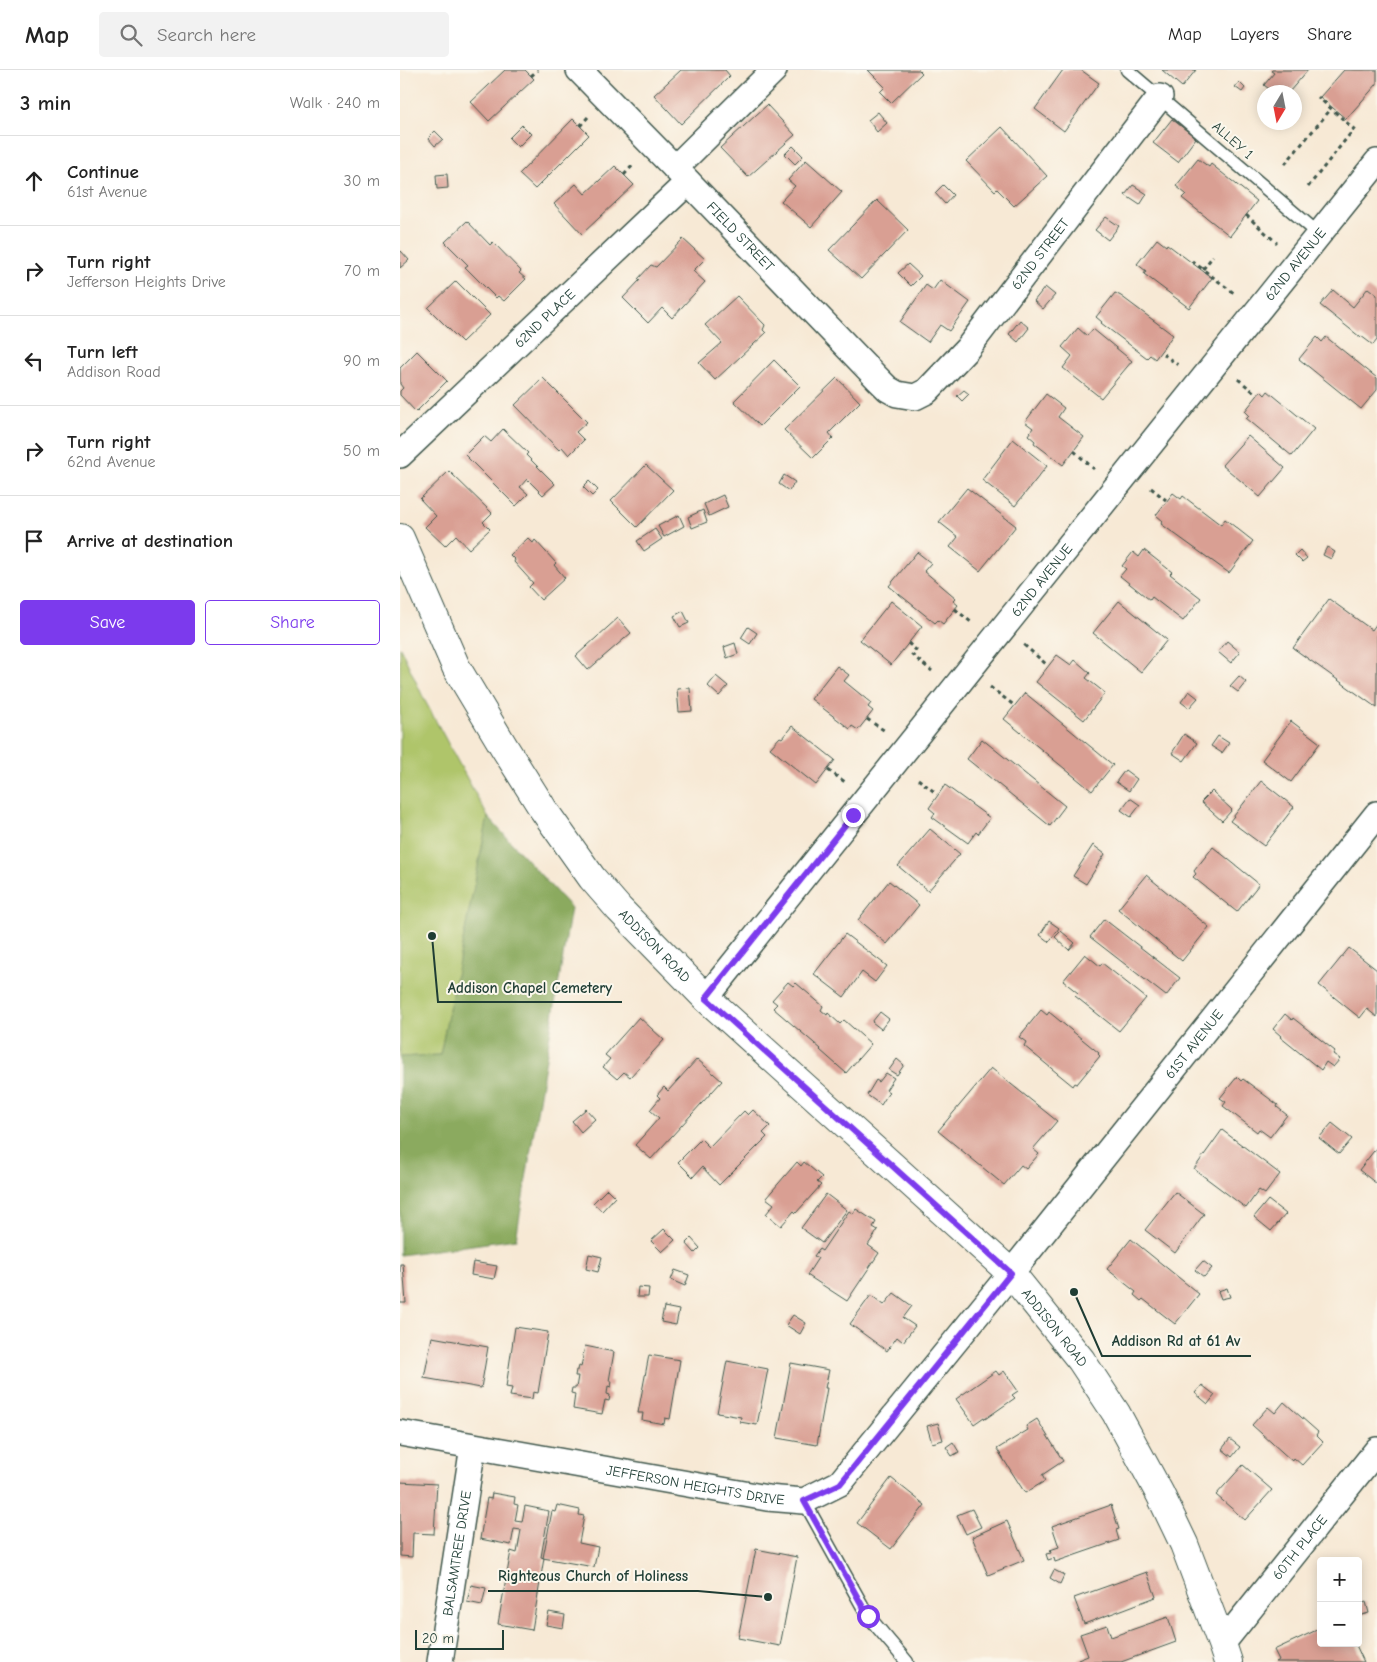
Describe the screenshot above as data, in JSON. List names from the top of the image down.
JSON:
{
  "streets": {
    "street": [
      "FIELD STREET",
      "62ND STREET",
      "62ND AVENUE",
      "62ND PLACE",
      "ADDISON ROAD",
      "61ST AVENUE",
      "JEFFERSON HEIGHTS DRIVE",
      "60TH PLACE",
      "BALSAMTREE DRIVE"
    ],
    "lane": ["ALLEY 1"]
  },
  "crossings": [
    ["ALLEY 1", "62ND STREET"],
    ["ALLEY 1", "62ND AVENUE"],
    ["FIELD STREET", "62ND STREET"],
    ["FIELD STREET", "62ND PLACE"],
    ["62ND AVENUE", "ADDISON ROAD"],
    ["ADDISON ROAD", "61ST AVENUE"],
    ["ADDISON ROAD", "JEFFERSON HEIGHTS DRIVE"],
    ["ADDISON ROAD", "60TH PLACE"],
    ["61ST AVENUE", "JEFFERSON HEIGHTS DRIVE"],
    ["JEFFERSON HEIGHTS DRIVE", "BALSAMTREE DRIVE"]
  ],
  "places": ["Addison Chapel Cemetery", "Addison Rd at 61 Av", "Righteous Church of Holiness"],
  "scale_bar": "20 m",
  "north": "bottom",
  "page": {
    "header": "Map",
    "search": "Search here",
    "nav": ["Map", "Layers", "Share"],
    "heading": ["3 min", "Walk · 240 m"],
    "list": [
      ["Continue", "61st Avenue", "30 m"],
      ["Turn right", "Jefferson Heights Drive", "70 m"],
      ["Turn left", "Addison Road", "90 m"],
      ["Turn right", "62nd Avenue", "50 m"],
      "Arrive at destination"
    ],
    "buttons": ["Save", "Share"],
    "map_buttons": ["+", "−"],
    "scale": "20 m"
  }
}
